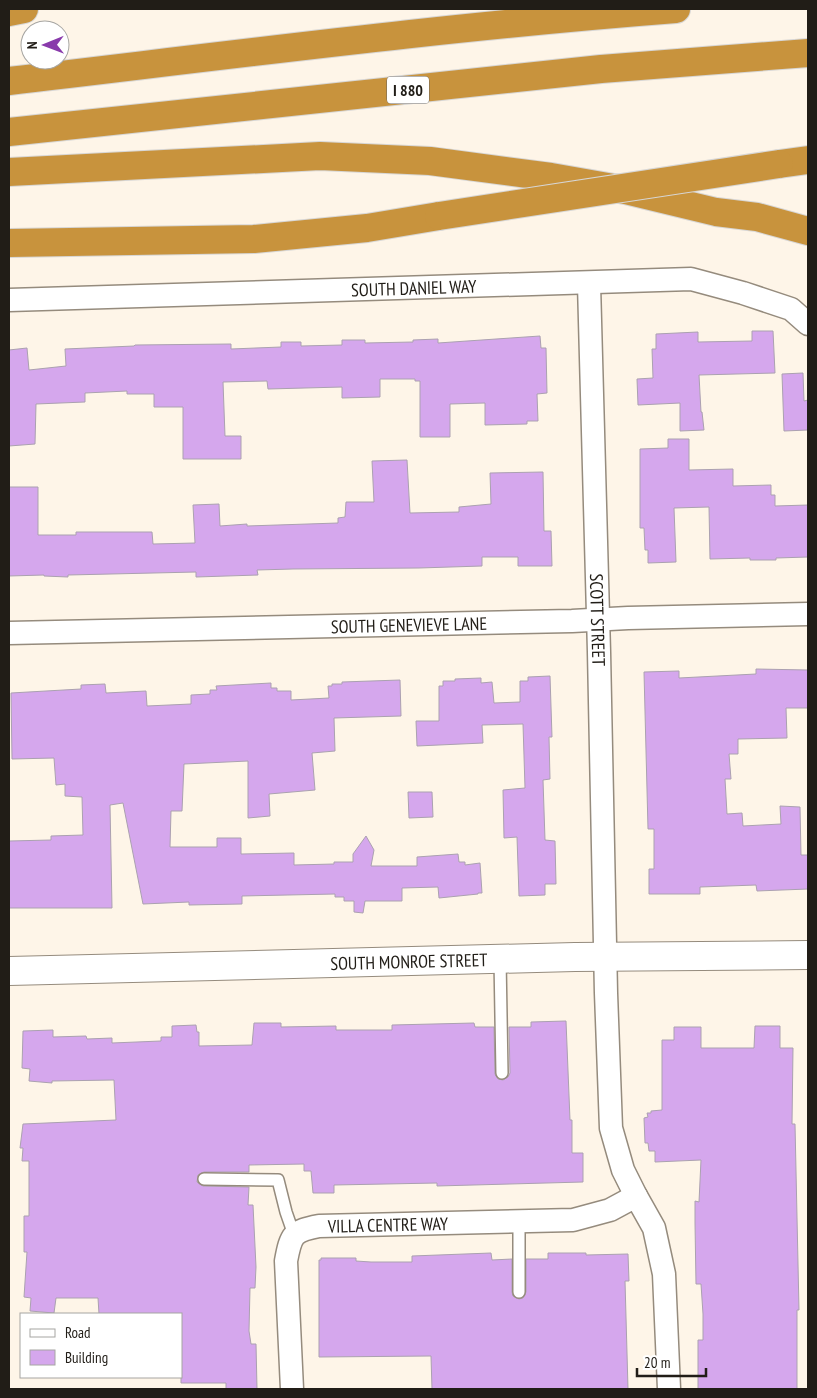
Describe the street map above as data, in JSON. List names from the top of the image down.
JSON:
{
  "streets": {
    "highway": ["I 880"],
    "main road": ["SOUTH MONROE STREET"],
    "street": [
      "SOUTH DANIEL WAY",
      "SCOTT STREET",
      "SOUTH GENEVIEVE LANE",
      "VILLA CENTRE WAY"
    ]
  },
  "crossings": [
    ["SOUTH DANIEL WAY", "SCOTT STREET"],
    ["SCOTT STREET", "SOUTH GENEVIEVE LANE"],
    ["SCOTT STREET", "SOUTH MONROE STREET"]
  ],
  "legend": ["Road", "Building"],
  "scale_bar": "20 m",
  "north": "left"
}
